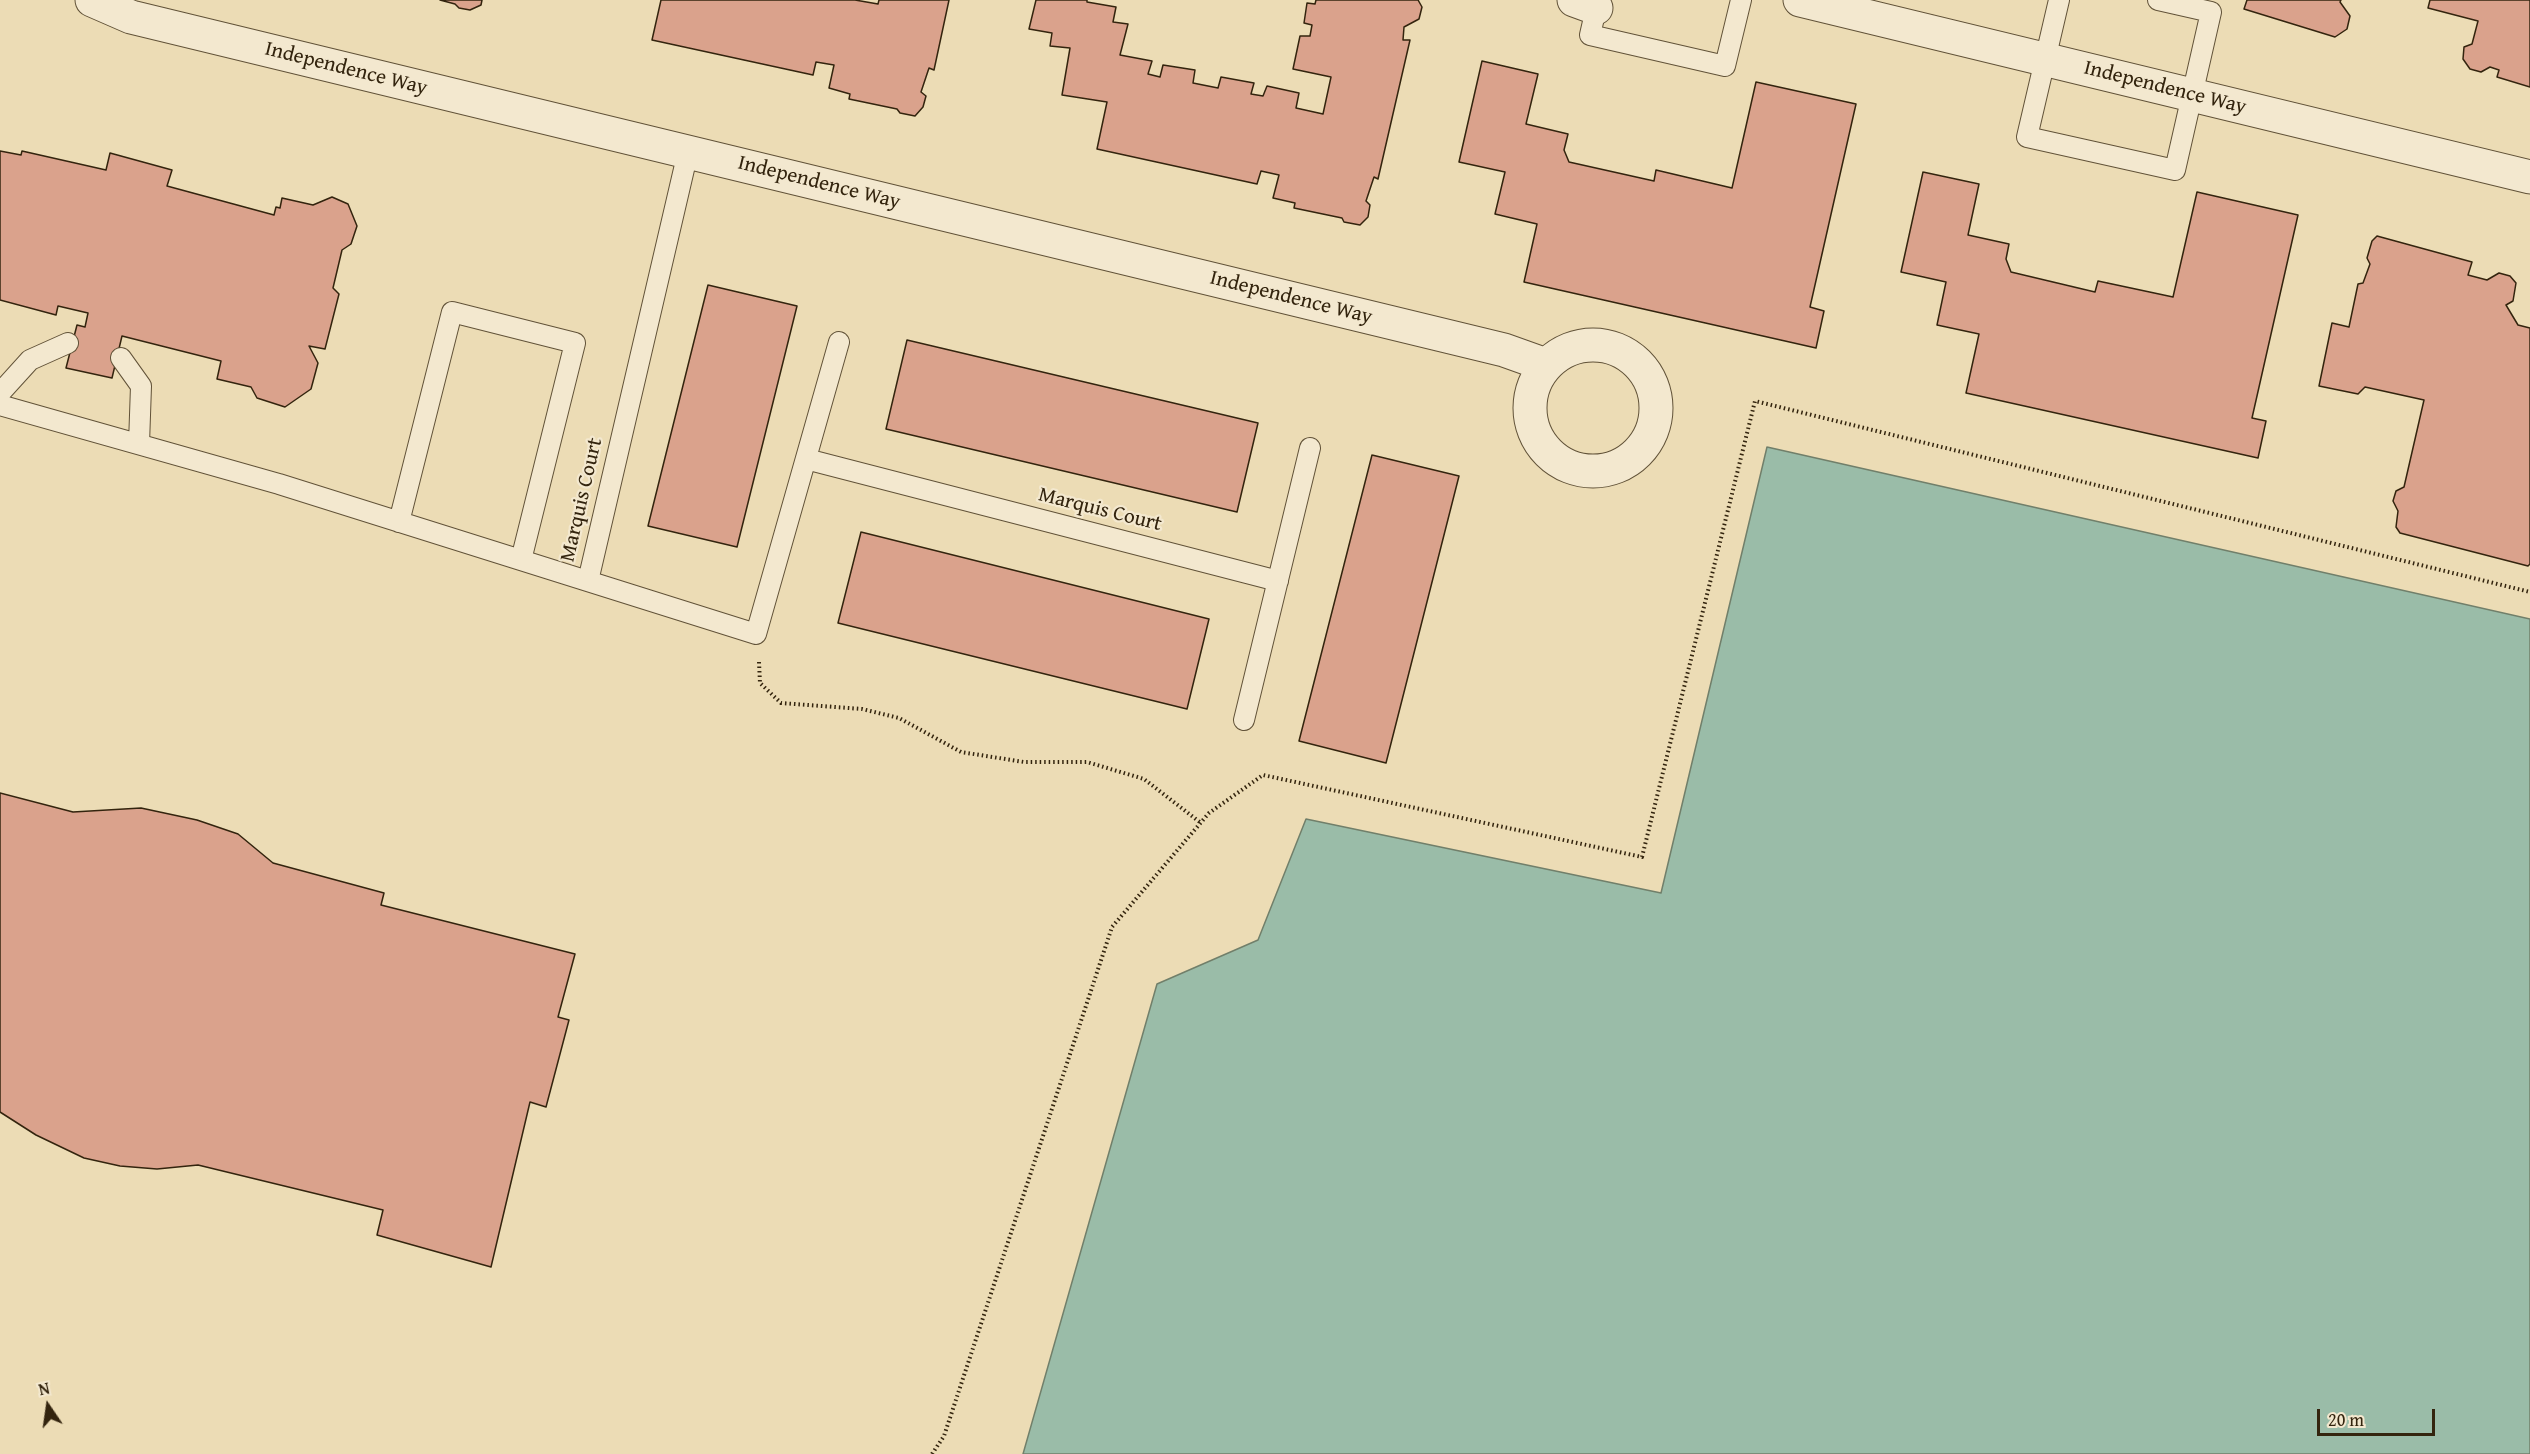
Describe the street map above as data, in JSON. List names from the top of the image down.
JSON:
{
  "streets": {
    "street": ["Independence Way"],
    "lane": ["Marquis Court"]
  },
  "crossings": [
    ["Independence Way", "Marquis Court"]
  ],
  "scale_bar": "20 m",
  "north": "top"
}
